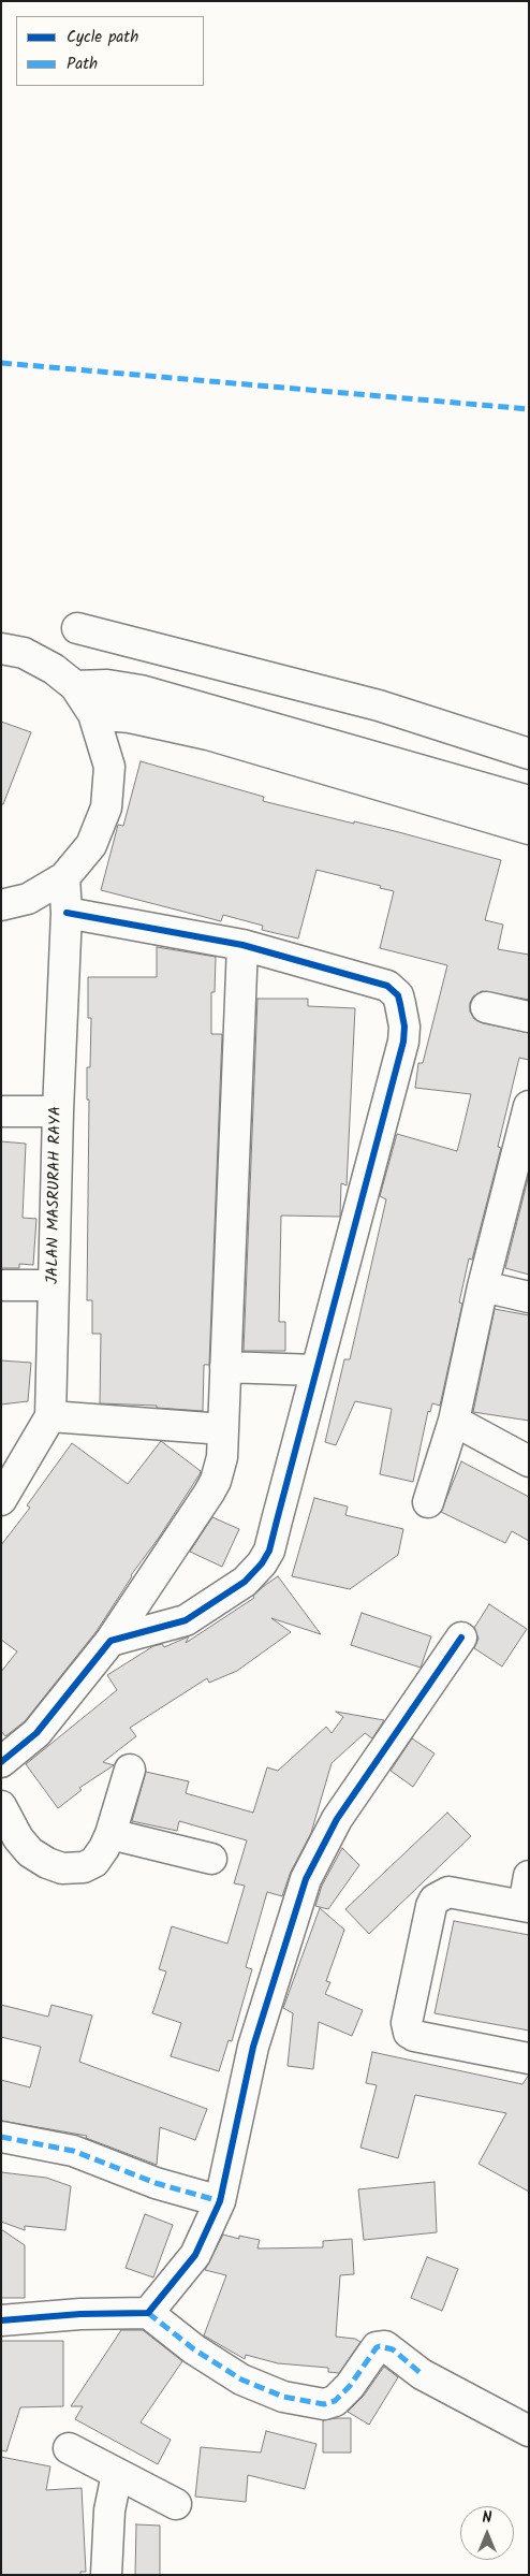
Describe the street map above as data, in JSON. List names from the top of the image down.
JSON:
{
  "streets": {
    "street": ["JALAN MASRURAH RAYA"]
  },
  "legend": ["Cycle path", "Path"],
  "north": "top"
}
